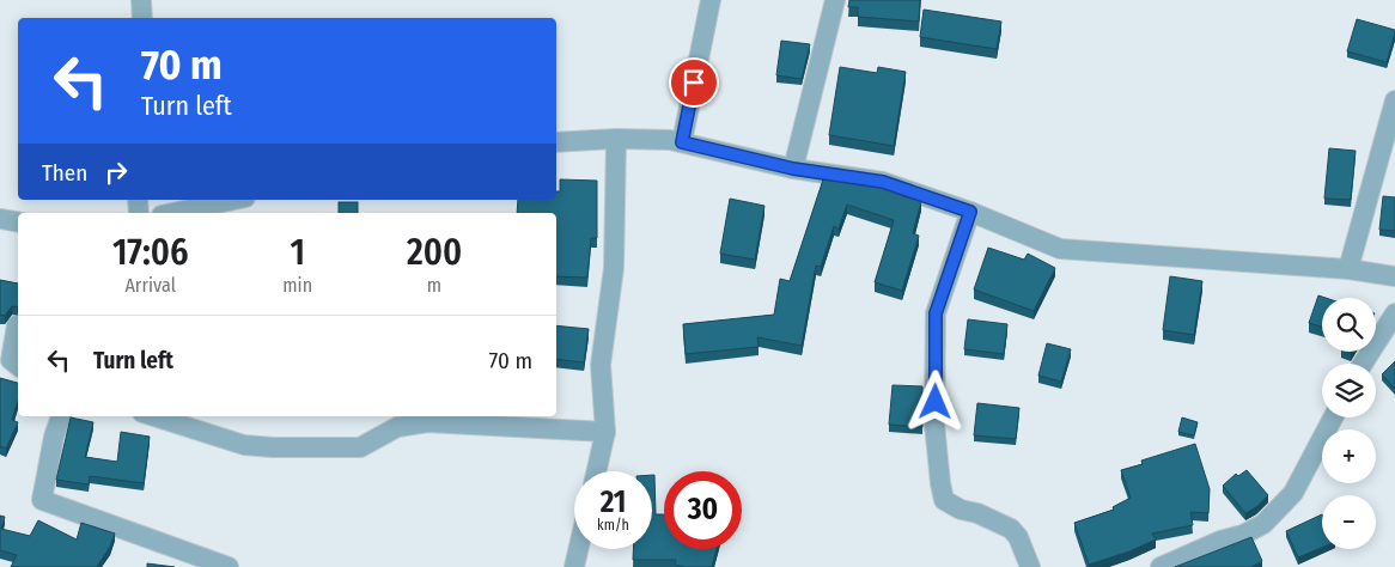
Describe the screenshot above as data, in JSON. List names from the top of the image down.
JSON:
{
  "page": {
    "turn": ["70 m", "Turn left"],
    "then": "Then",
    "eta": [
      "17:06",
      "Arrival",
      "1",
      "min",
      "200",
      "m"
    ],
    "map_buttons": ["+", "−"],
    "list": [
      {
        "name": "Turn left",
        "value": "70 m"
      }
    ],
    "speed": "21 km/h",
    "limit": "30"
  }
}
